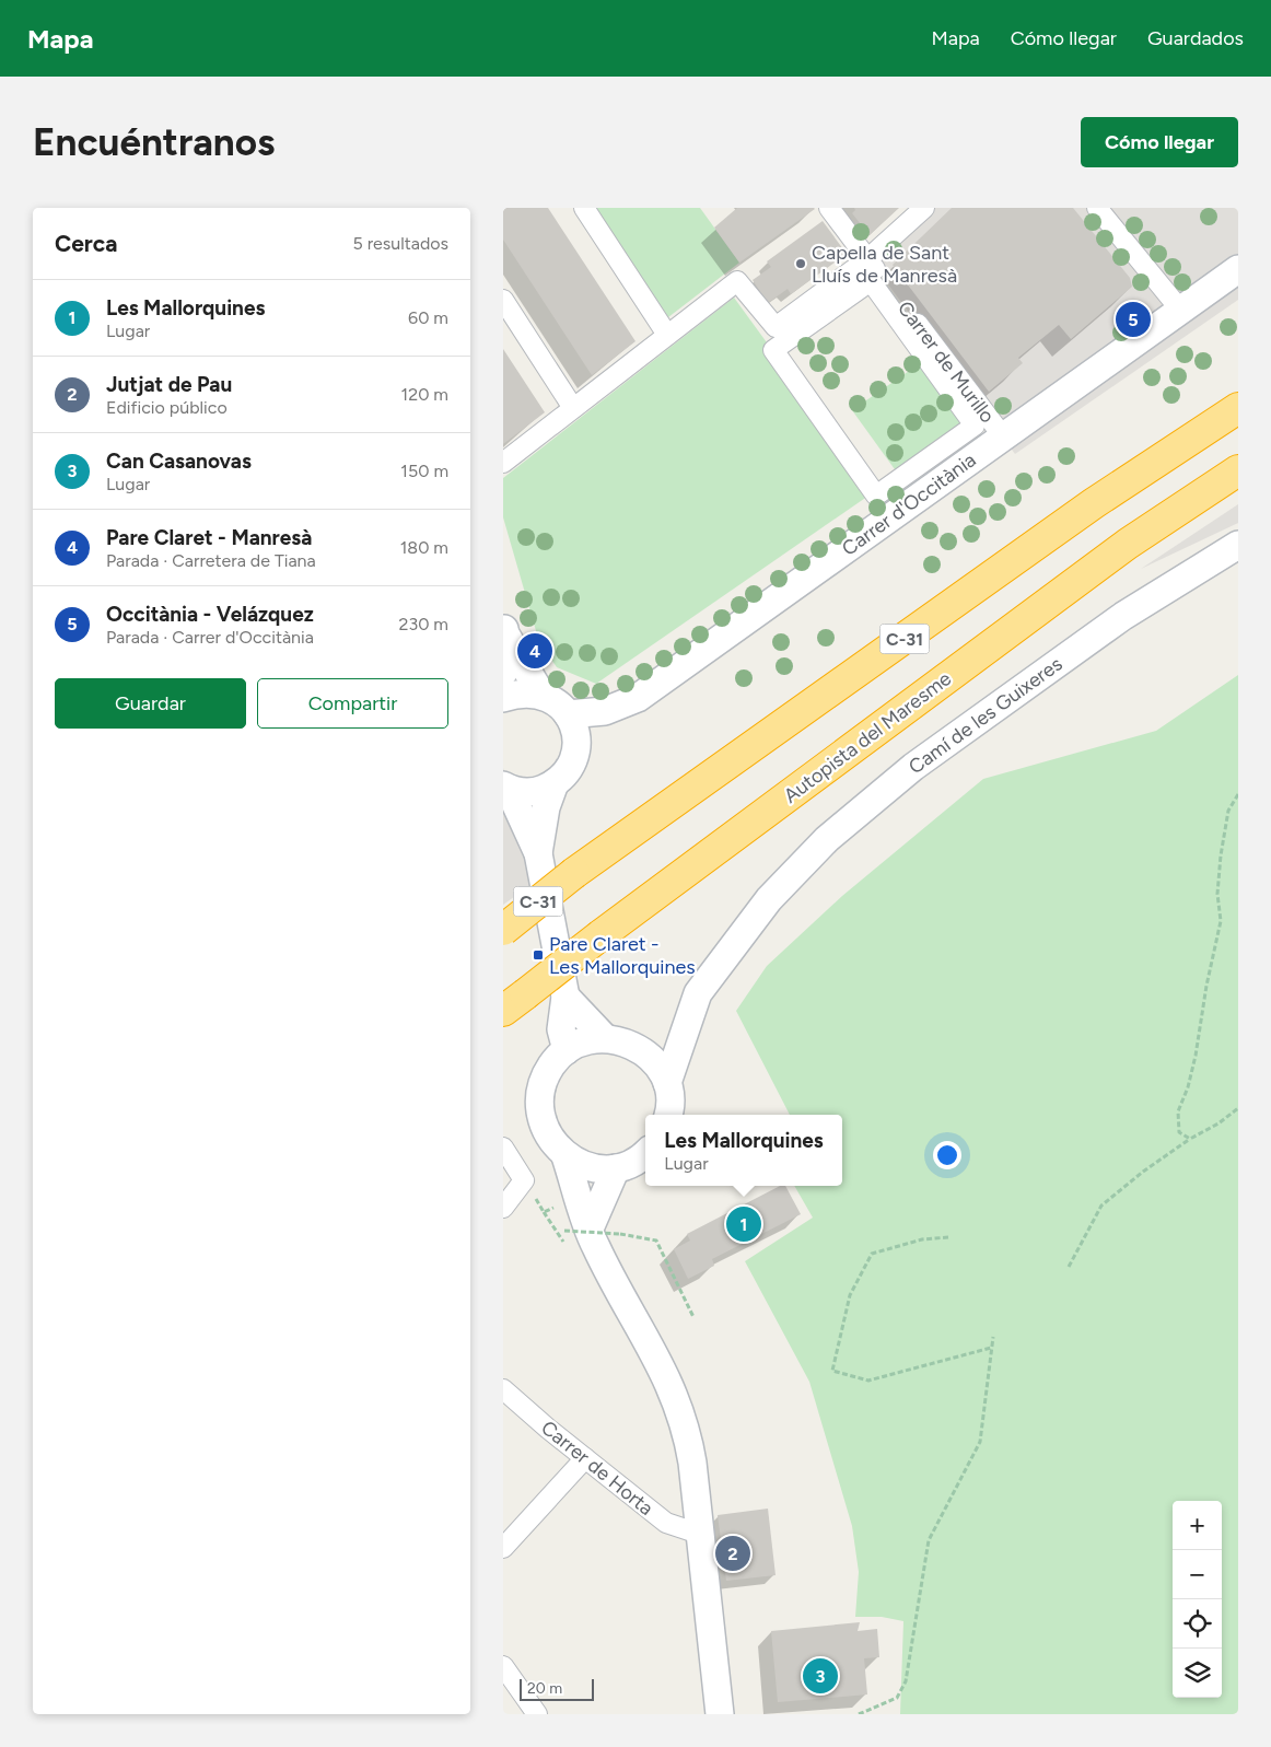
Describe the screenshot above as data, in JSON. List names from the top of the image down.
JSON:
{
  "streets": {
    "highway": ["C-31", "Autopista del Maresme"],
    "street": [
      "Carrer de Murillo",
      "Carrer d'Occitània",
      "Camí de les Guixeres",
      "Carrer de Horta"
    ]
  },
  "crossings": [
    ["Carrer de Murillo", "Carrer d'Occitània"]
  ],
  "places": {
    "other": ["Capella de Sant Lluís de Manresà"],
    "transit": ["Pare Claret - Les Mallorquines"]
  },
  "scale_bar": "20 m",
  "page": {
    "header": "Mapa",
    "nav": ["Mapa", "Cómo llegar", "Guardados"],
    "buttons": [
      "Cómo llegar",
      ["Guardar", "Compartir"]
    ],
    "title": "Encuéntranos",
    "heading": ["Cerca", "5 resultados"],
    "list": [
      {
        "mark": "1",
        "name": "Les Mallorquines",
        "note": "Lugar",
        "value": "60 m"
      },
      {
        "mark": "2",
        "name": "Jutjat de Pau",
        "note": "Edificio público",
        "value": "120 m"
      },
      {
        "mark": "3",
        "name": "Can Casanovas",
        "note": "Lugar",
        "value": "150 m"
      },
      {
        "mark": "4",
        "name": "Pare Claret - Manresà",
        "note": "Parada · Carretera de Tiana",
        "value": "180 m"
      },
      {
        "mark": "5",
        "name": "Occitània - Velázquez",
        "note": "Parada · Carrer d'Occitània",
        "value": "230 m"
      }
    ],
    "pins": [
      "5",
      "4",
      "1",
      "2",
      "3"
    ],
    "popup": ["Les Mallorquines", "Lugar"],
    "map_buttons": ["+", "−"],
    "scale": "20 m"
  }
}
